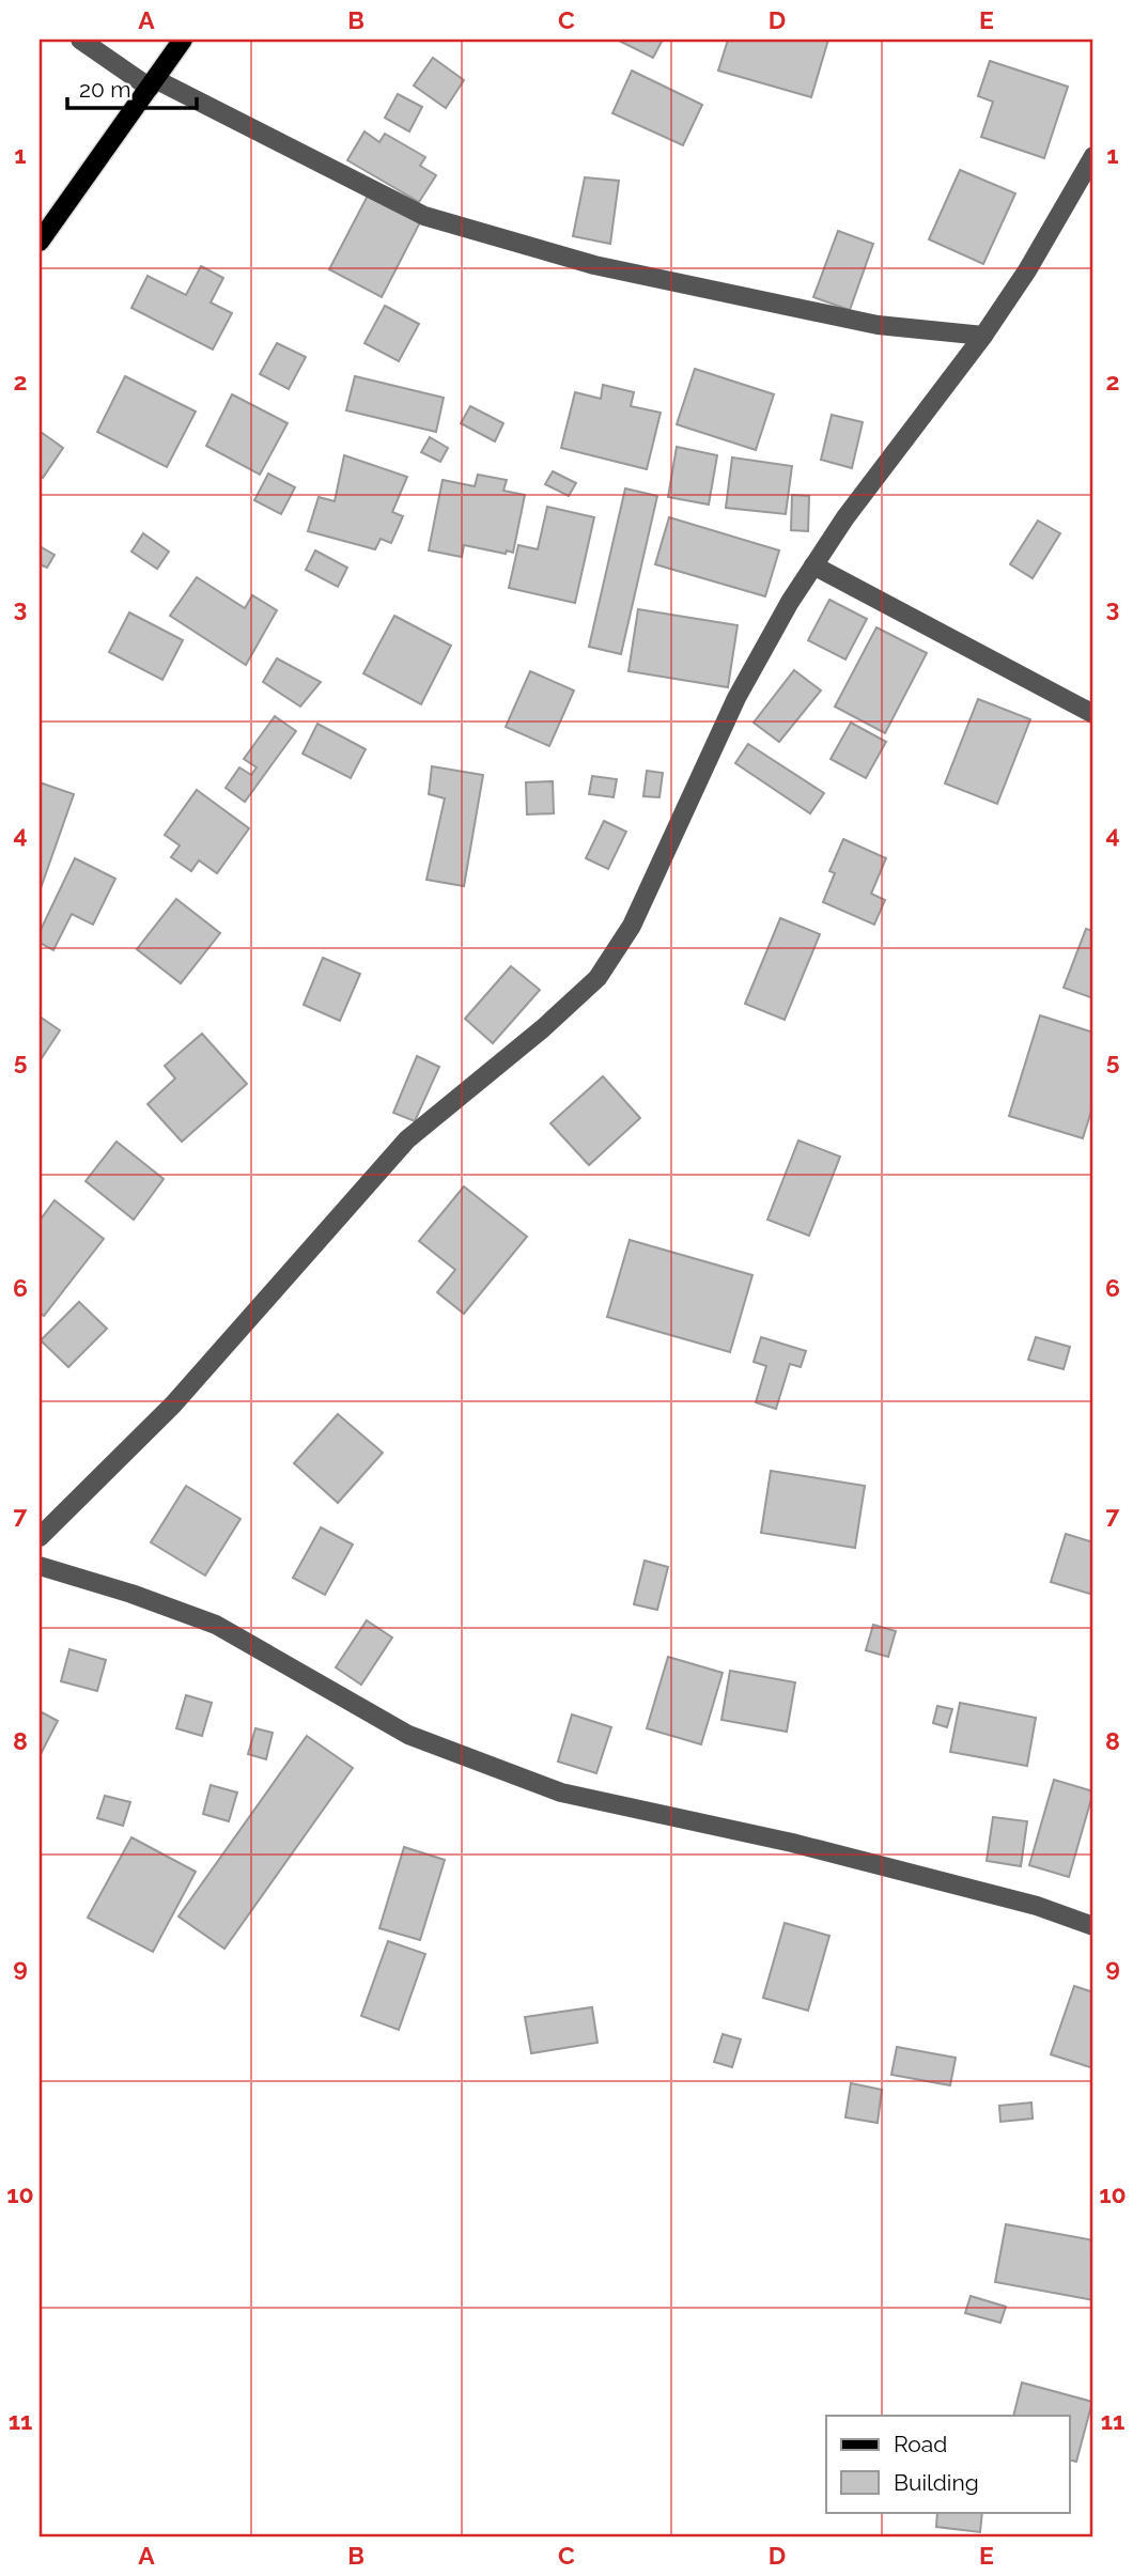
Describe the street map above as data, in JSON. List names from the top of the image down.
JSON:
{
  "legend": ["Road", "Building"],
  "scale_bar": "20 m",
  "grid": {
    "columns": [
      "A",
      "B",
      "C",
      "D",
      "E"
    ],
    "rows": [
      "1",
      "2",
      "3",
      "4",
      "5",
      "6",
      "7",
      "8",
      "9",
      "10",
      "11"
    ]
  }
}
